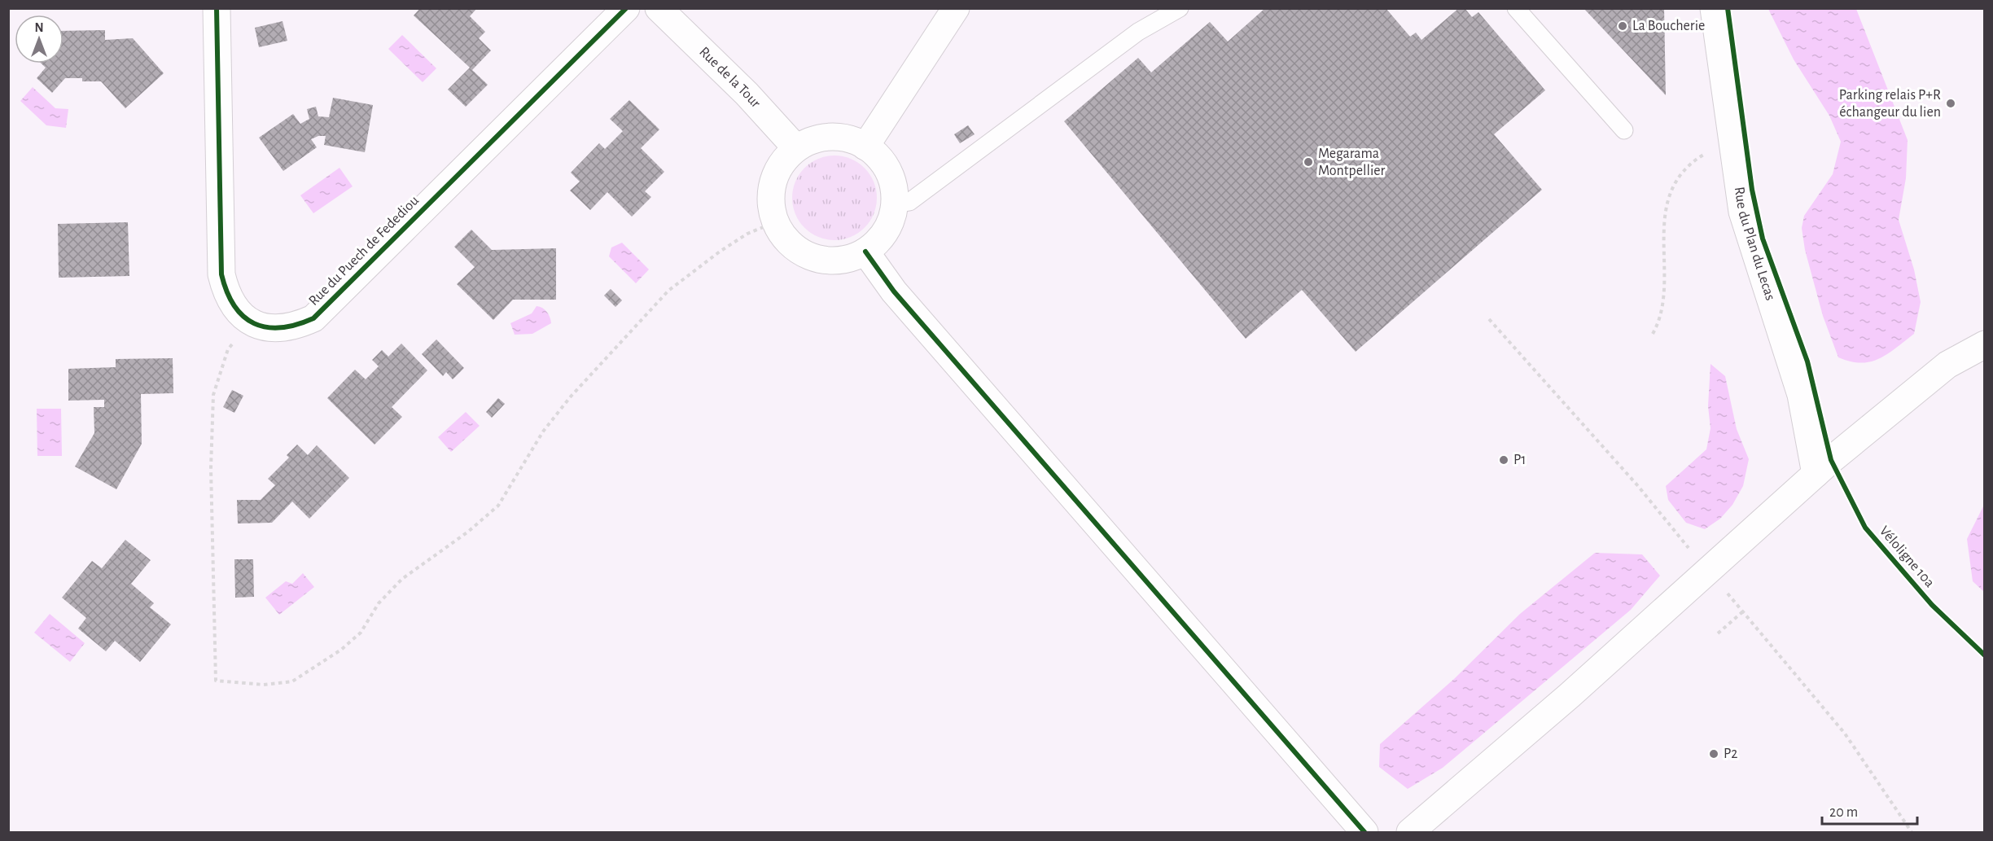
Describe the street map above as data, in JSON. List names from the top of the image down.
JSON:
{
  "streets": {
    "street": ["Rue de la Tour", "Rue du Plan du Lecas", "Rue du Puech de Fedediou"],
    "cycle path": ["Véloligne 10a"]
  },
  "places": [
    "La Boucherie",
    "Parking relais P+R échangeur du lien",
    "Megarama Montpellier",
    "P1",
    "P2"
  ],
  "scale_bar": "20 m",
  "north": "top"
}
